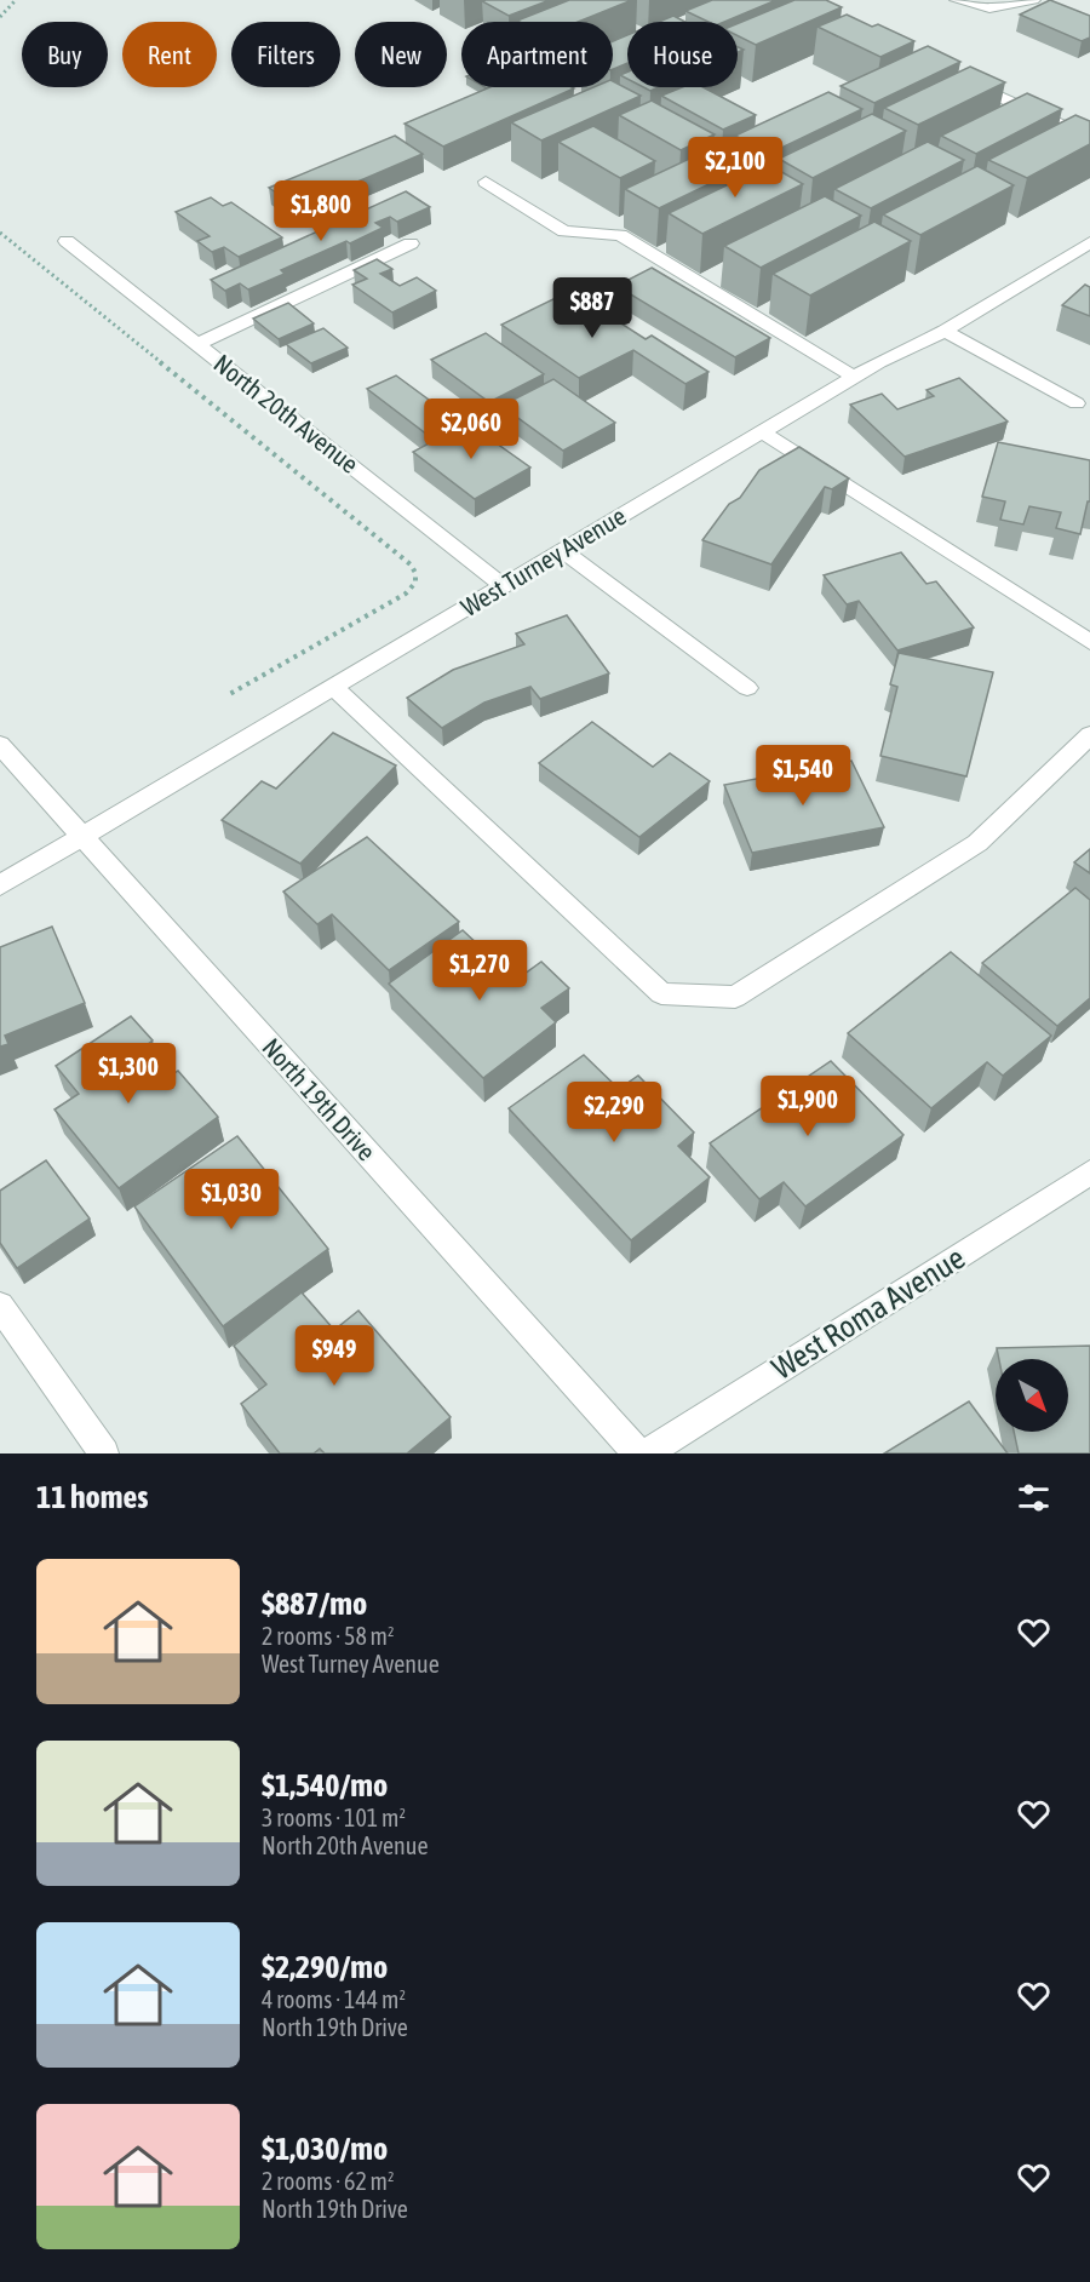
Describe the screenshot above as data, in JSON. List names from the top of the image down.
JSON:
{
  "streets": {
    "street": [
      "North 20th Avenue",
      "West Turney Avenue",
      "North 19th Drive",
      "West Roma Avenue"
    ]
  },
  "crossings": [
    ["North 20th Avenue", "West Turney Avenue"],
    ["West Turney Avenue", "North 19th Drive"]
  ],
  "north": "bottom right",
  "page": {
    "chip": [
      "Buy",
      "Rent",
      "Filters",
      "New",
      "Apartment",
      "House"
    ],
    "price": [
      "$2,100",
      "$1,800",
      "$887",
      "$2,060",
      "$1,540",
      "$1,270",
      "$1,300",
      "$1,900",
      "$2,290",
      "$1,030",
      "$949"
    ],
    "heading": "11 homes",
    "list": [
      {
        "name": "$887/mo",
        "note": "2 rooms · 58 m² · West Turney Avenue"
      },
      {
        "name": "$1,540/mo",
        "note": "3 rooms · 101 m² · North 20th Avenue"
      },
      {
        "name": "$2,290/mo",
        "note": "4 rooms · 144 m² · North 19th Drive"
      },
      {
        "name": "$1,030/mo",
        "note": "2 rooms · 62 m² · North 19th Drive"
      }
    ]
  }
}
